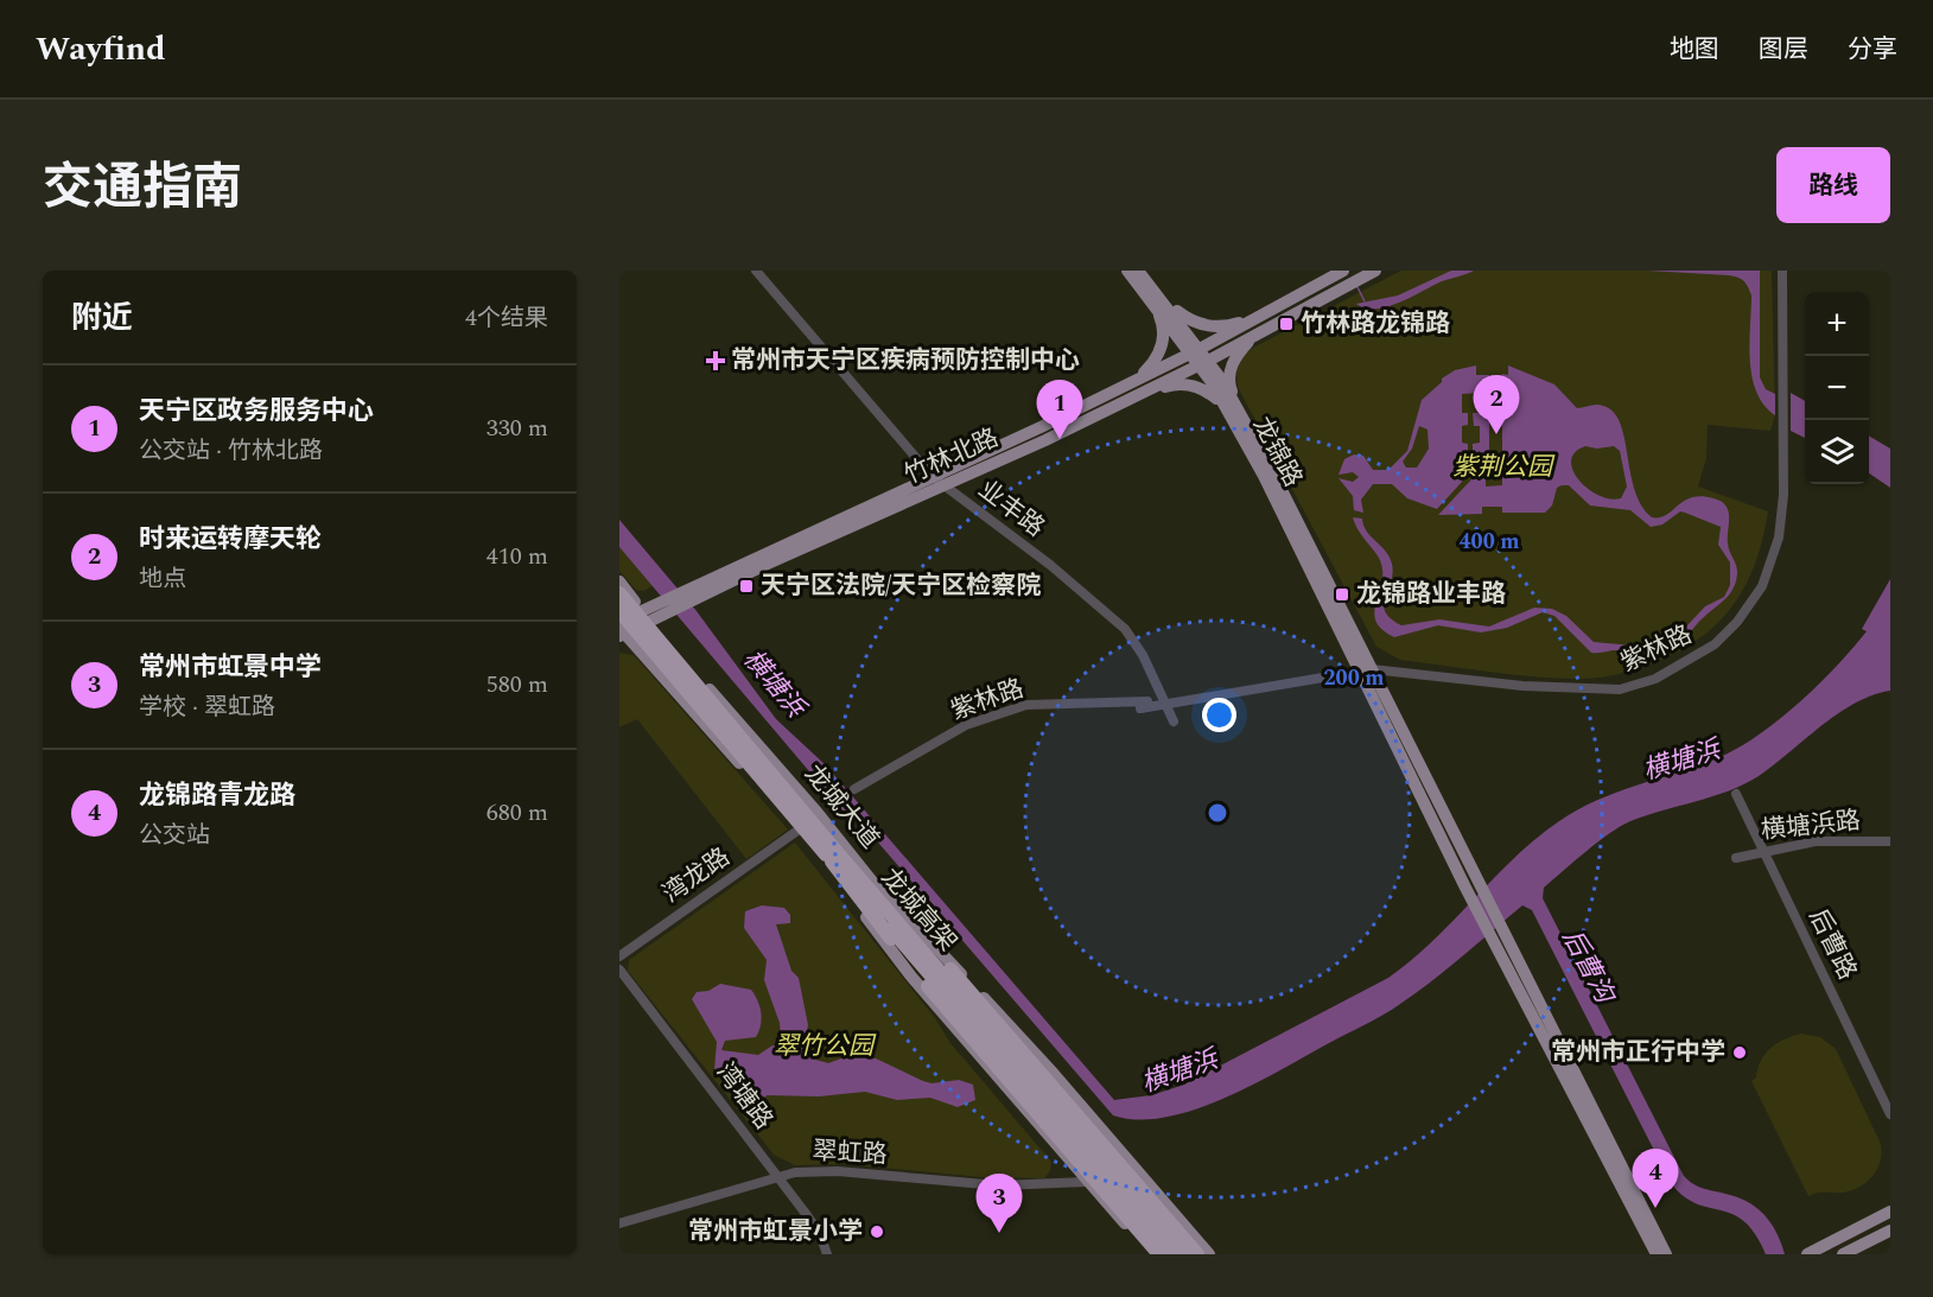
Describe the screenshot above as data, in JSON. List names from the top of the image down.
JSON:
{
  "streets": {
    "highway": ["龙城高架"],
    "main road": ["龙锦路", "竹林北路", "龙城大道"],
    "street": [
      "业丰路",
      "紫林路",
      "横塘浜路",
      "湾龙路",
      "后曹路",
      "湾塘路",
      "翠虹路"
    ]
  },
  "crossings": [
    ["龙锦路", "竹林北路"],
    ["龙锦路", "紫林路"],
    ["竹林北路", "业丰路"],
    ["竹林北路", "龙城大道"],
    ["竹林北路", "龙城高架"],
    ["业丰路", "紫林路"],
    ["龙城大道", "湾龙路"],
    ["龙城大道", "龙城高架"],
    ["横塘浜路", "后曹路"],
    ["湾塘路", "翠虹路"]
  ],
  "water": ["横塘浜", "后曹沟"],
  "parks": ["紫荆公园", "翠竹公园"],
  "places": {
    "transit": ["竹林路龙锦路", "天宁区法院/天宁区检察院", "龙锦路业丰路"],
    "health": ["常州市天宁区疾病预防控制中心"],
    "other": ["常州市正行中学", "常州市虹景小学"]
  },
  "page": {
    "header": "Wayfind",
    "nav": ["地图", "图层", "分享"],
    "title": "交通指南",
    "buttons": "路线",
    "heading": ["附近", "4个结果"],
    "map_buttons": ["+", "−"],
    "list": [
      {
        "mark": "1",
        "name": "天宁区政务服务中心",
        "note": "公交站 · 竹林北路",
        "value": "330 m"
      },
      {
        "mark": "2",
        "name": "时来运转摩天轮",
        "note": "地点",
        "value": "410 m"
      },
      {
        "mark": "3",
        "name": "常州市虹景中学",
        "note": "学校 · 翠虹路",
        "value": "580 m"
      },
      {
        "mark": "4",
        "name": "龙锦路青龙路",
        "note": "公交站",
        "value": "680 m"
      }
    ],
    "pins": [
      "2",
      "1",
      "4",
      "3"
    ]
  },
  "rings": ["400 m", "200 m"]
}
